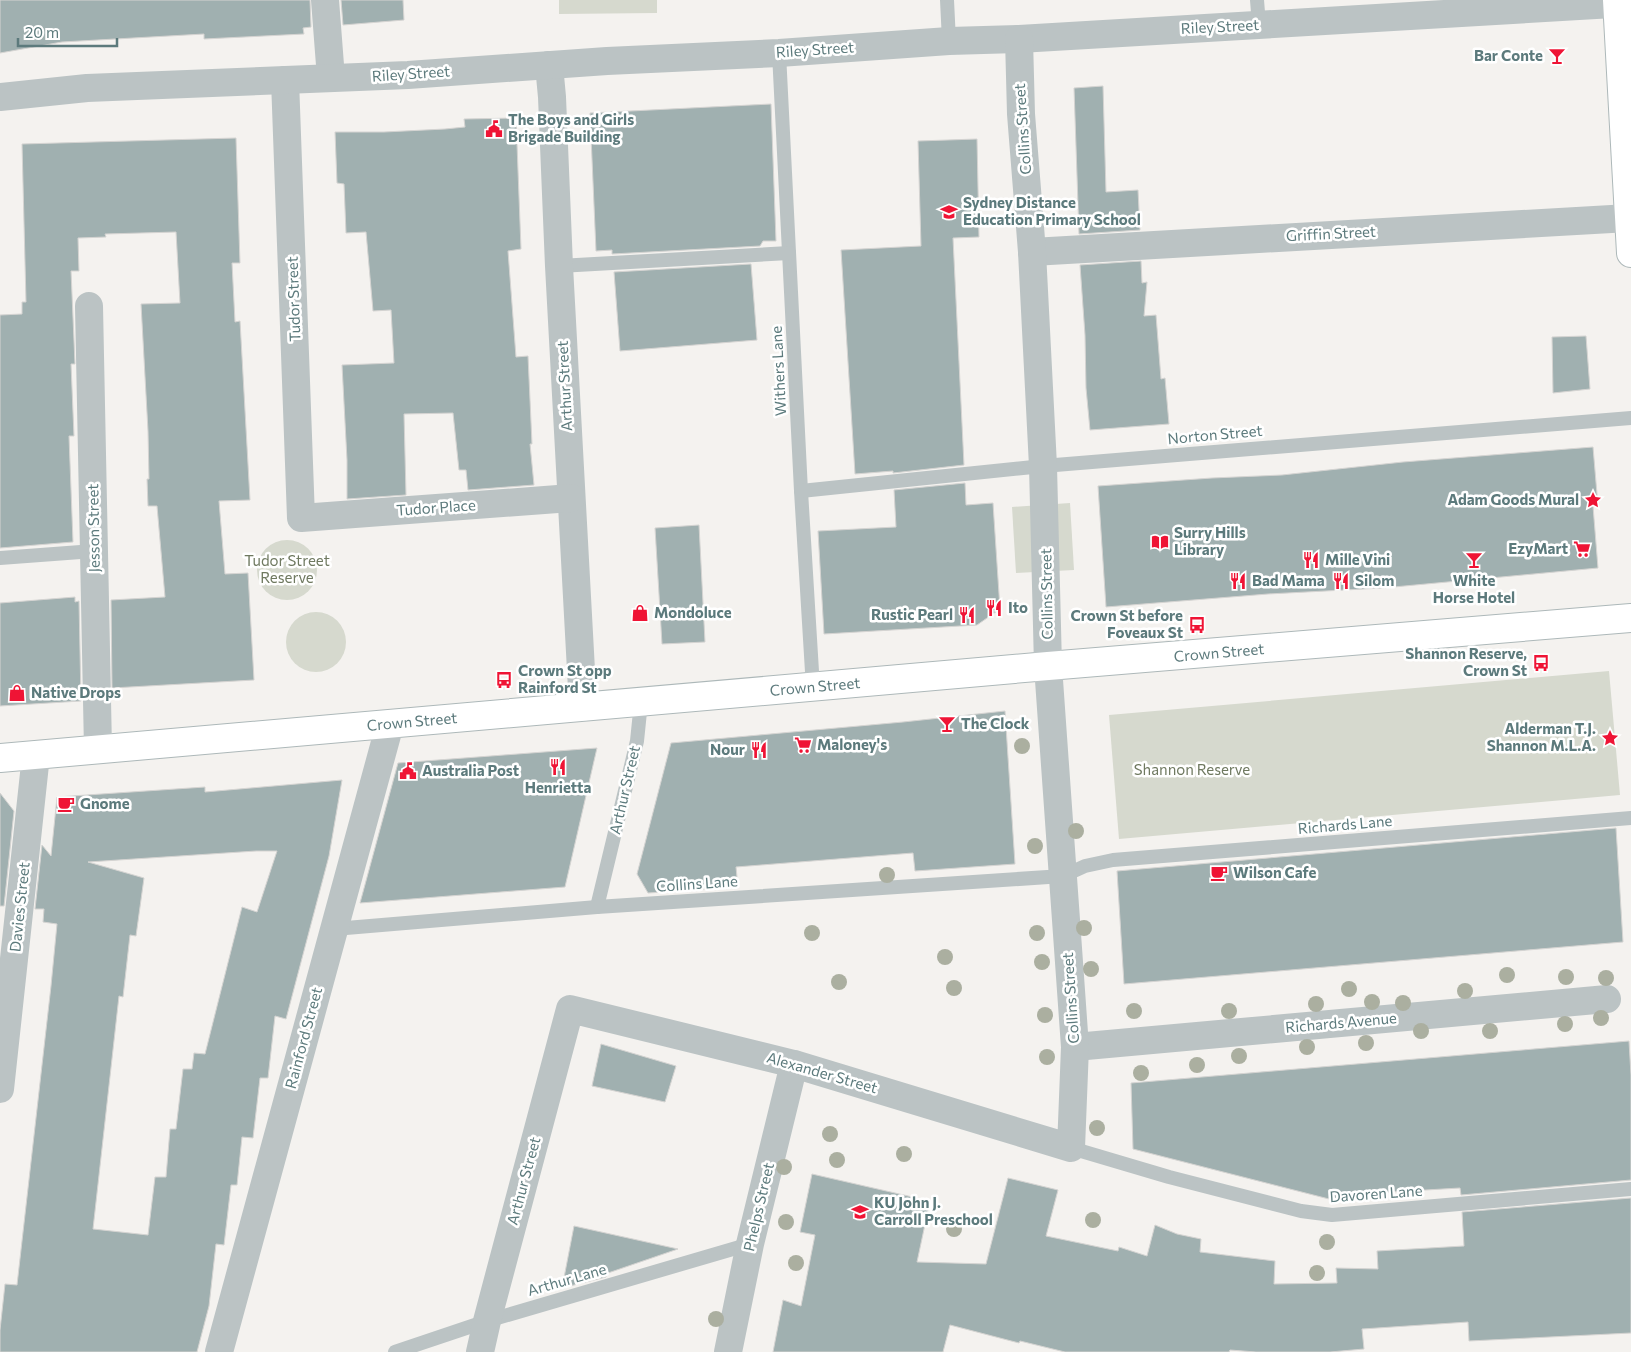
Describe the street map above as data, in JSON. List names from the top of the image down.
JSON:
{
  "streets": {
    "street": [
      "Riley Street",
      "Collins Street",
      "Griffin Street",
      "Tudor Street",
      "Arthur Street",
      "Tudor Place",
      "Jesson Street",
      "Crown Street",
      "Davies Street",
      "Richards Avenue",
      "Rainford Street",
      "Alexander Street",
      "Phelps Street"
    ],
    "lane": [
      "Withers Lane",
      "Norton Street",
      "Richards Lane",
      "Collins Lane",
      "Davoren Lane",
      "Arthur Lane"
    ]
  },
  "crossings": [
    ["Riley Street", "Collins Street"],
    ["Riley Street", "Tudor Street"],
    ["Riley Street", "Withers Lane"],
    ["Riley Street", "Arthur Street"],
    ["Collins Street", "Griffin Street"],
    ["Collins Street", "Norton Street"],
    ["Collins Street", "Crown Street"],
    ["Collins Street", "Richards Lane"],
    ["Collins Street", "Collins Lane"],
    ["Collins Street", "Richards Avenue"],
    ["Collins Street", "Alexander Street"],
    ["Collins Street", "Davoren Lane"],
    ["Tudor Street", "Tudor Place"],
    ["Withers Lane", "Norton Street"],
    ["Withers Lane", "Crown Street"],
    ["Arthur Street", "Tudor Place"],
    ["Arthur Street", "Crown Street"],
    ["Arthur Street", "Collins Lane"],
    ["Arthur Street", "Alexander Street"],
    ["Arthur Street", "Arthur Lane"],
    ["Jesson Street", "Crown Street"],
    ["Crown Street", "Davies Street"],
    ["Crown Street", "Rainford Street"],
    ["Richards Lane", "Collins Lane"],
    ["Collins Lane", "Rainford Street"],
    ["Alexander Street", "Davoren Lane"],
    ["Alexander Street", "Phelps Street"],
    ["Phelps Street", "Arthur Lane"]
  ],
  "parks": ["Tudor Street Reserve", "Shannon Reserve"],
  "places": {
    "bar": ["Bar Conte", "White Horse Hotel", "The Clock"],
    "public building": ["The Boys and Girls Brigade Building", "Australia Post"],
    "school or university": ["Sydney Distance Education Primary School", "KU John J. Carroll Preschool"],
    "place": ["Adam Goods Mural", "Alderman T.J. Shannon M.L.A."],
    "library": ["Surry Hills Library"],
    "supermarket": ["EzyMart", "Maloney's"],
    "restaurant": [
      "Mille Vini",
      "Bad Mama",
      "Silom",
      "Ito",
      "Rustic Pearl",
      "Nour",
      "Henrietta"
    ],
    "shop": ["Mondoluce", "Native Drops"],
    "bus stop": ["Crown St before Foveaux St", "Shannon Reserve, Crown St", "Crown St opp Rainford St"],
    "cafe": ["Gnome", "Wilson Cafe"]
  },
  "scale_bar": "20 m"
}
